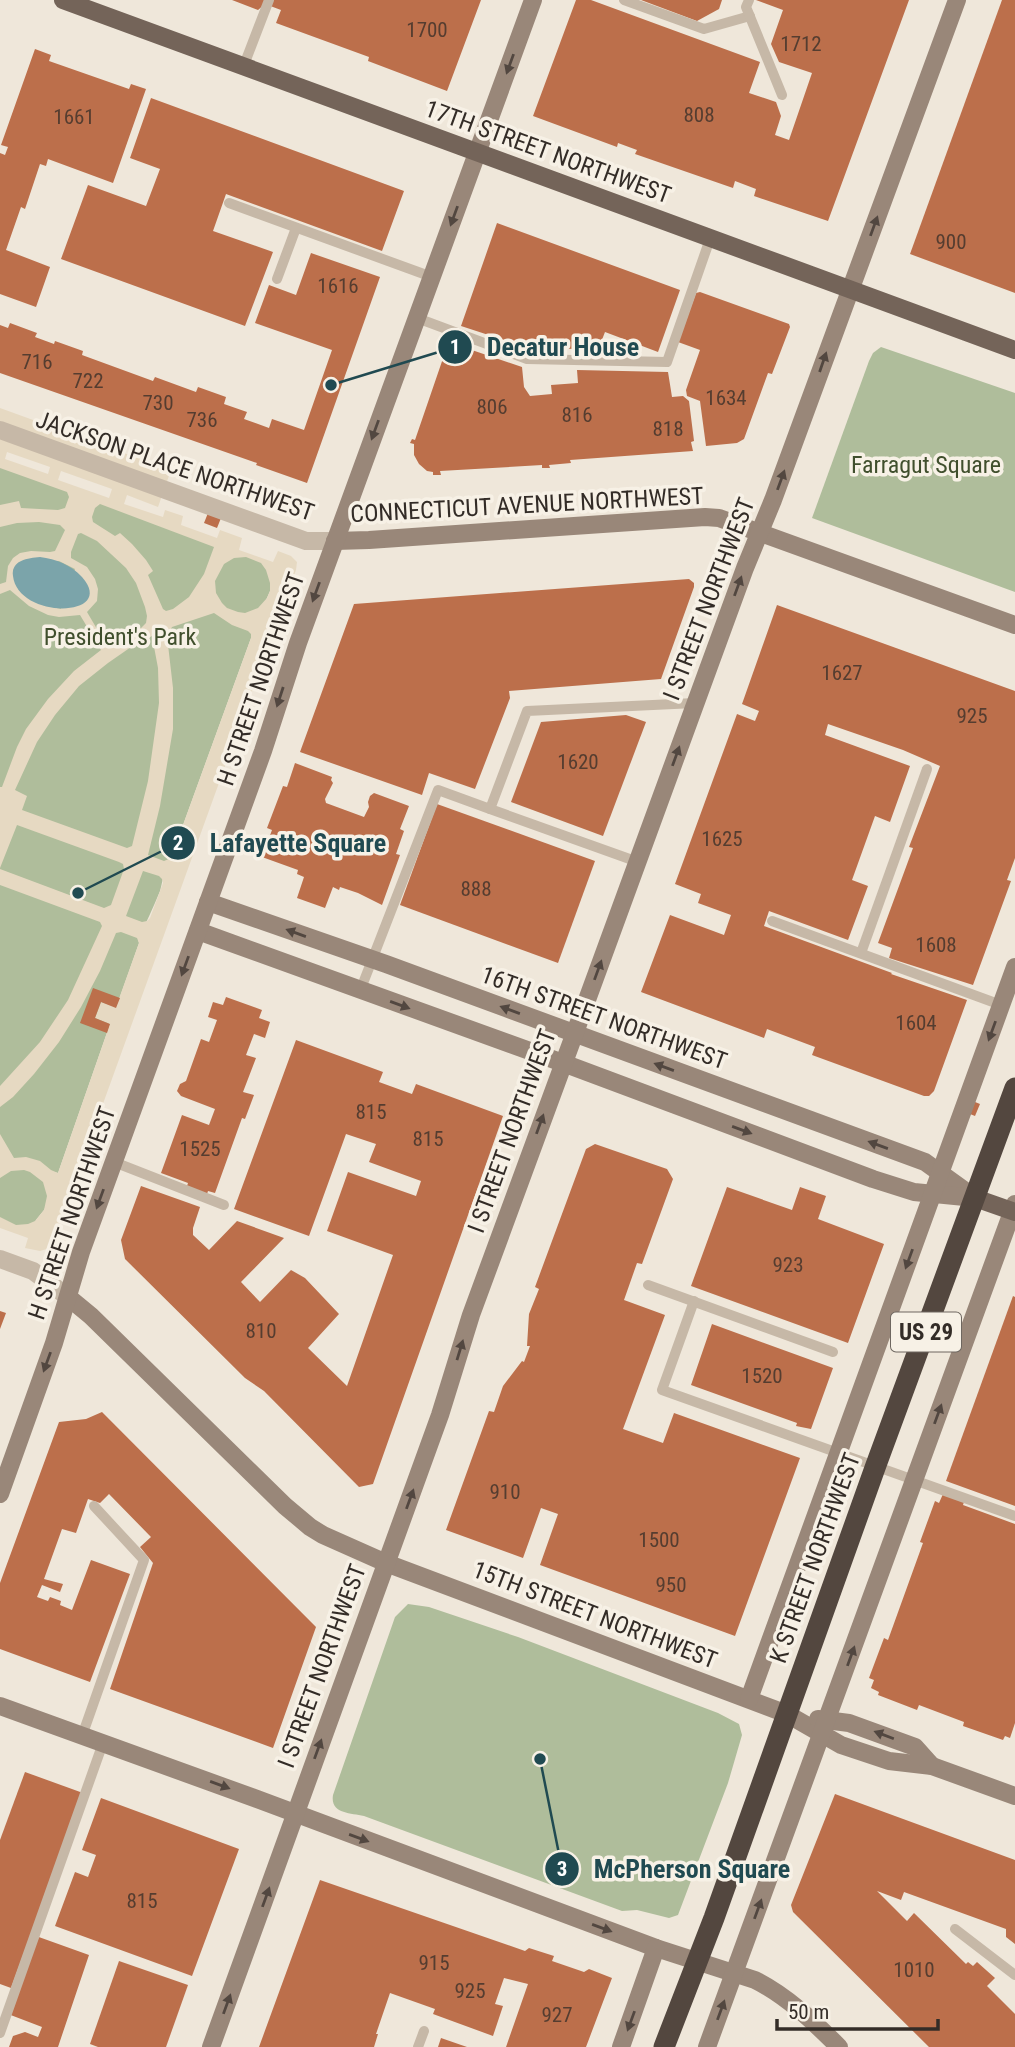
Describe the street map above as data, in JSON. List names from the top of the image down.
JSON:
{
  "streets": {
    "highway": ["US 29", "K STREET NORTHWEST"],
    "main road": ["17TH STREET NORTHWEST", "16TH STREET NORTHWEST"],
    "street": [
      "JACKSON PLACE NORTHWEST",
      "CONNECTICUT AVENUE NORTHWEST",
      "I STREET NORTHWEST",
      "H STREET NORTHWEST",
      "15TH STREET NORTHWEST"
    ]
  },
  "crossings": [
    ["17TH STREET NORTHWEST", "I STREET NORTHWEST"],
    ["17TH STREET NORTHWEST", "H STREET NORTHWEST"],
    ["JACKSON PLACE NORTHWEST", "CONNECTICUT AVENUE NORTHWEST"],
    ["JACKSON PLACE NORTHWEST", "H STREET NORTHWEST"],
    ["CONNECTICUT AVENUE NORTHWEST", "I STREET NORTHWEST"],
    ["CONNECTICUT AVENUE NORTHWEST", "H STREET NORTHWEST"],
    ["I STREET NORTHWEST", "16TH STREET NORTHWEST"],
    ["I STREET NORTHWEST", "15TH STREET NORTHWEST"],
    ["H STREET NORTHWEST", "16TH STREET NORTHWEST"],
    ["H STREET NORTHWEST", "15TH STREET NORTHWEST"],
    ["16TH STREET NORTHWEST", "K STREET NORTHWEST"],
    ["K STREET NORTHWEST", "15TH STREET NORTHWEST"]
  ],
  "one_way": ["I STREET NORTHWEST", "H STREET NORTHWEST"],
  "parks": ["Farragut Square", "President's Park"],
  "places": ["Decatur House", "Lafayette Square", "McPherson Square"],
  "house_numbers": [
    "1700",
    "1712",
    "808",
    "1661",
    "900",
    "1616",
    "716",
    "722",
    "1634",
    "730",
    "806",
    "816",
    "736",
    "818",
    "1627",
    "925",
    "1620",
    "1625",
    "888",
    "1608",
    "1604",
    "815",
    "815",
    "1525",
    "923",
    "810",
    "1520",
    "910",
    "1500",
    "950",
    "815",
    "915",
    "1010",
    "925",
    "927"
  ],
  "scale_bar": "50 m"
}
